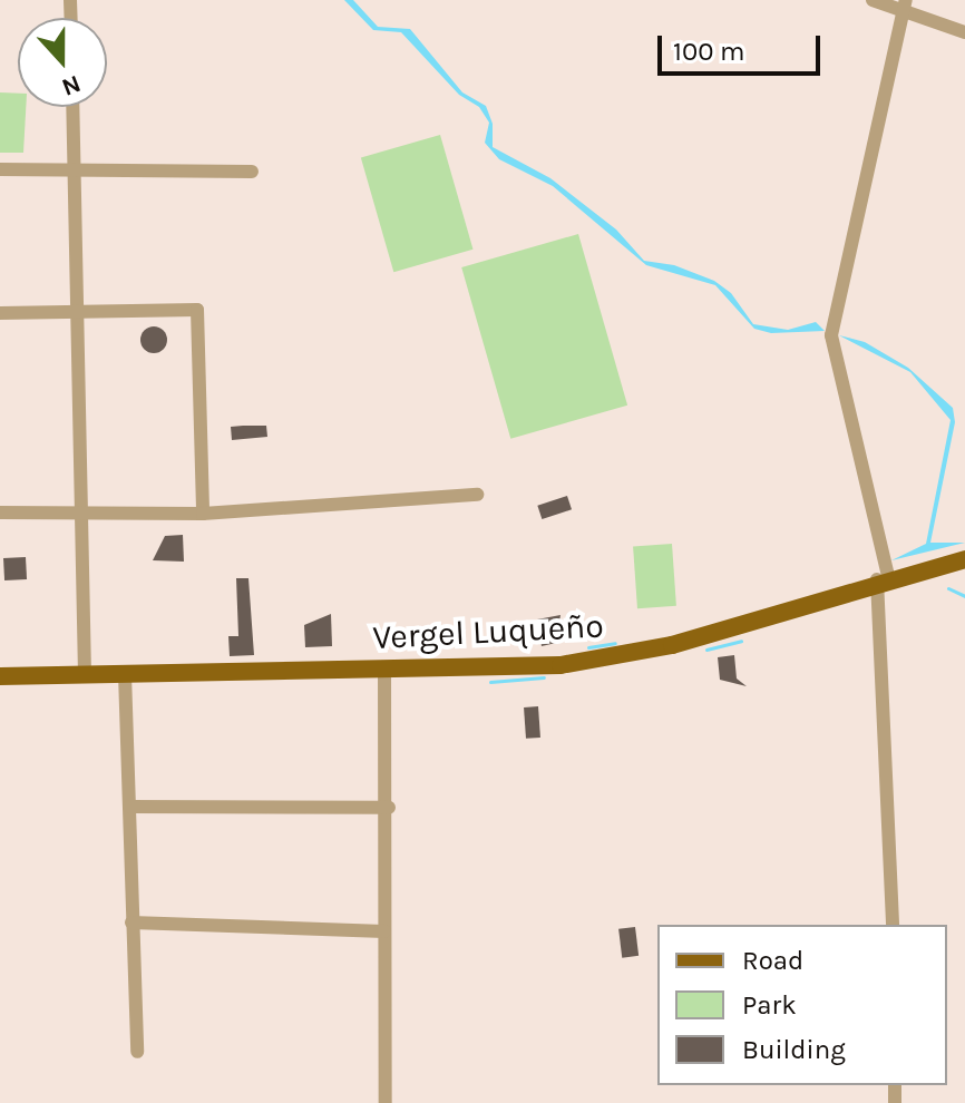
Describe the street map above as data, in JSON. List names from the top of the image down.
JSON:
{
  "streets": {
    "main road": ["Vergel Luqueño"]
  },
  "legend": ["Road", "Park", "Building"],
  "scale_bar": "100 m",
  "north": "bottom"
}
